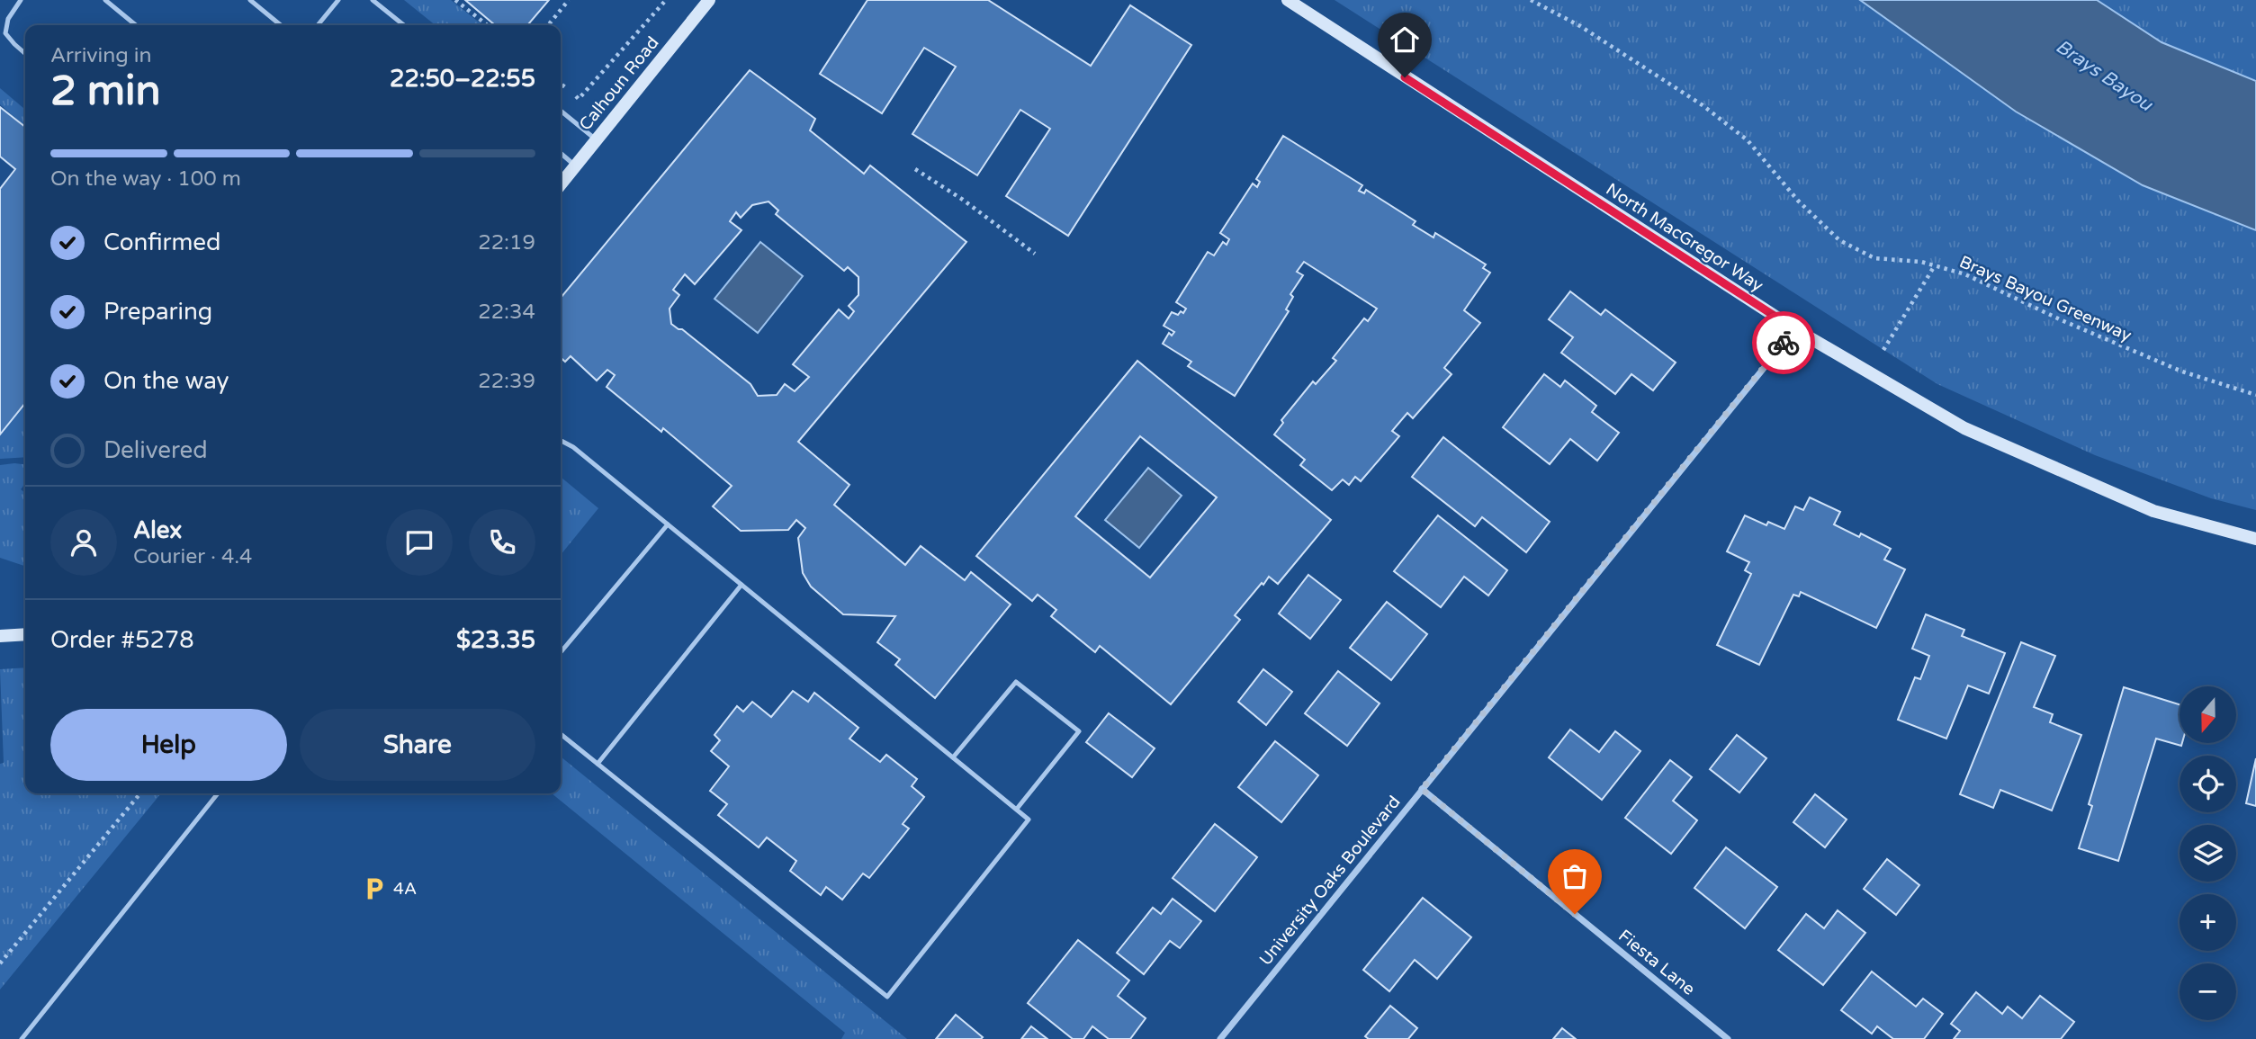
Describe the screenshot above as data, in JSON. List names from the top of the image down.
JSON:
{
  "streets": {
    "street": [
      "Calhoun Road",
      "North MacGregor Way",
      "University Oaks Boulevard",
      "Fiesta Lane"
    ],
    "path": ["Brays Bayou Greenway"]
  },
  "crossings": [
    ["North MacGregor Way", "University Oaks Boulevard"],
    ["University Oaks Boulevard", "Fiesta Lane"]
  ],
  "water": ["Brays Bayou"],
  "places": {
    "parking": ["4A"]
  },
  "north": "bottom",
  "page": {
    "heading": ["2 min", "Arriving in", "22:50–22:55"],
    "panel": [
      "Alex",
      "Courier · 4.4",
      "Order #5278",
      "$23.35"
    ],
    "bar": "On the way · 100 m",
    "list": [
      ["Confirmed", "22:19"],
      ["Preparing", "22:34"],
      ["On the way", "22:39"],
      "Delivered"
    ],
    "map_buttons": ["+", "−"],
    "buttons": ["Help", "Share"]
  }
}
